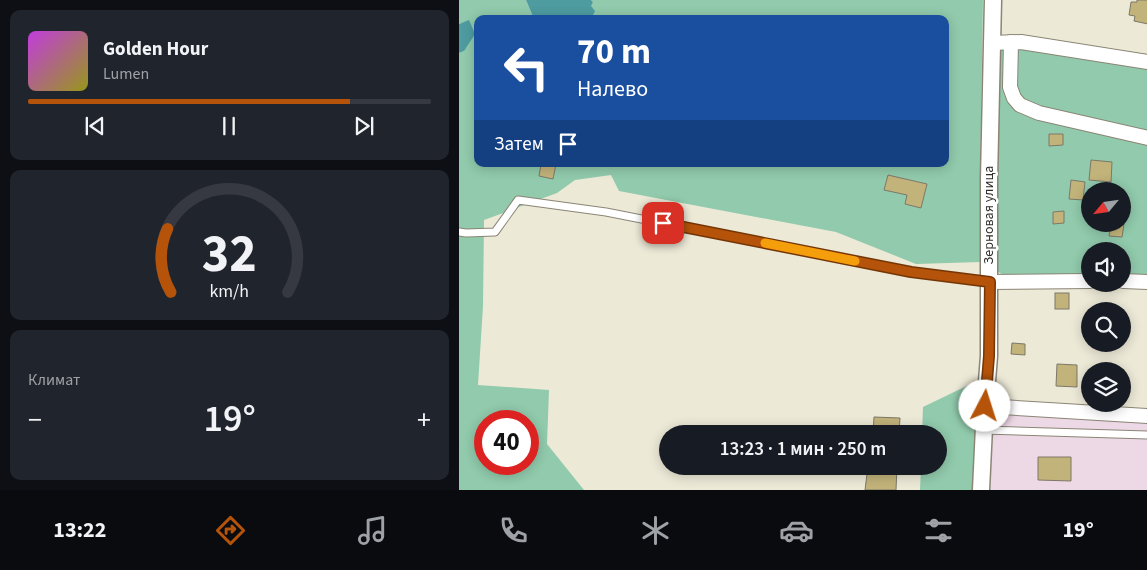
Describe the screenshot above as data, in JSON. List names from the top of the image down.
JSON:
{
  "streets": {
    "street": ["Зерновая улица"]
  },
  "north": "bottom left",
  "page": {
    "turn": ["70 m", "Налево"],
    "song": ["Golden Hour", "Lumen"],
    "then": "Затем",
    "tile": "Климат",
    "heat": ["−", "19°", "+"],
    "limit": "40",
    "trip": "13:23 · 1 мин · 250 m",
    "tabs": ["13:22", "19°"],
    "gauge": ["32", "km/h"]
  }
}
